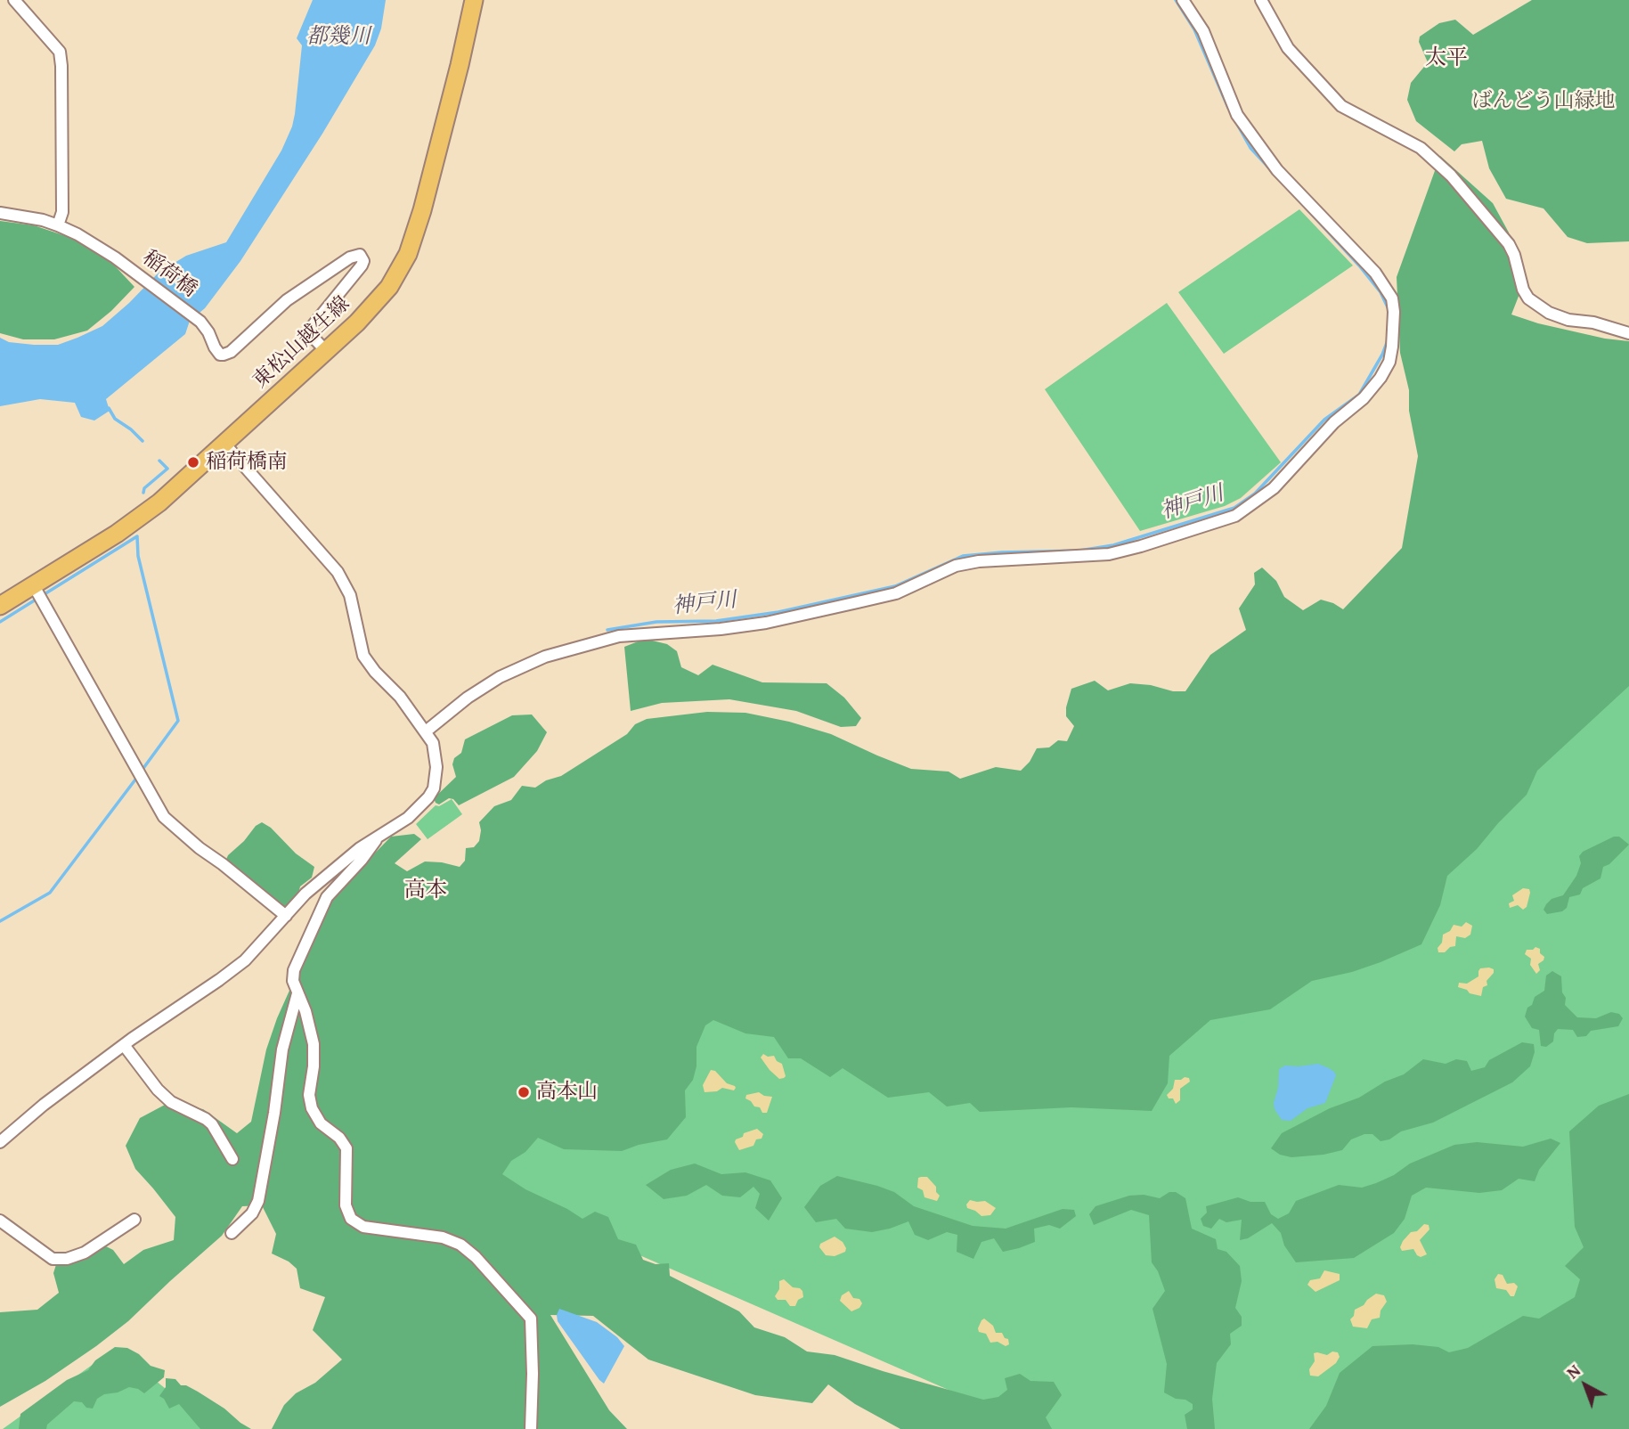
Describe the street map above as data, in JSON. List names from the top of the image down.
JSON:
{
  "streets": {
    "main road": ["東松山越生線"],
    "street": ["稲荷橋"]
  },
  "crossings": [
    ["稲荷橋", "東松山越生線"]
  ],
  "districts": ["太平", "高本"],
  "water": ["都幾川", "神戸川"],
  "parks": ["ばんどう山緑地"],
  "places": ["稲荷橋南", "高本山"],
  "north": "top left"
}
